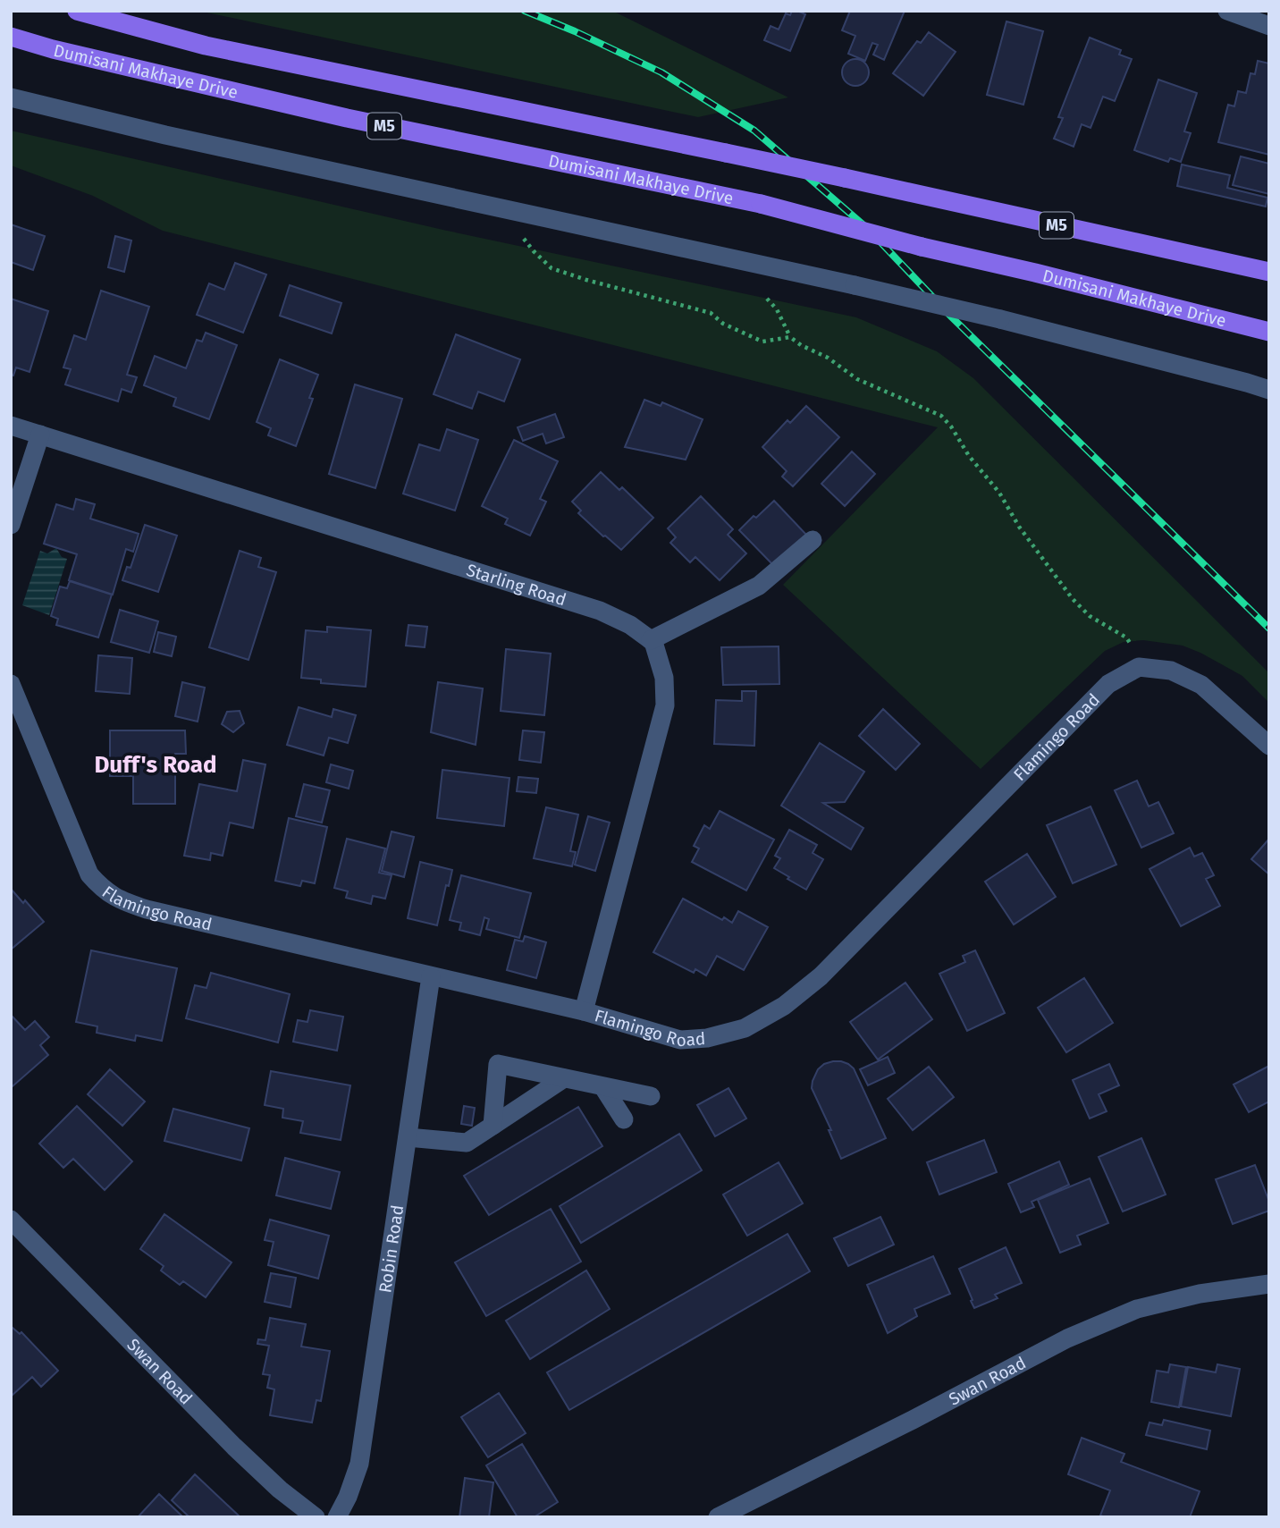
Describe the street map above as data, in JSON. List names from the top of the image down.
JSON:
{
  "streets": {
    "main road": ["Dumisani Makhaye Drive", "M5"],
    "street": [
      "Starling Road",
      "Flamingo Road",
      "Robin Road",
      "Swan Road"
    ]
  },
  "crossings": [
    ["Flamingo Road", "Robin Road"]
  ],
  "districts": ["Duff's Road"]
}
